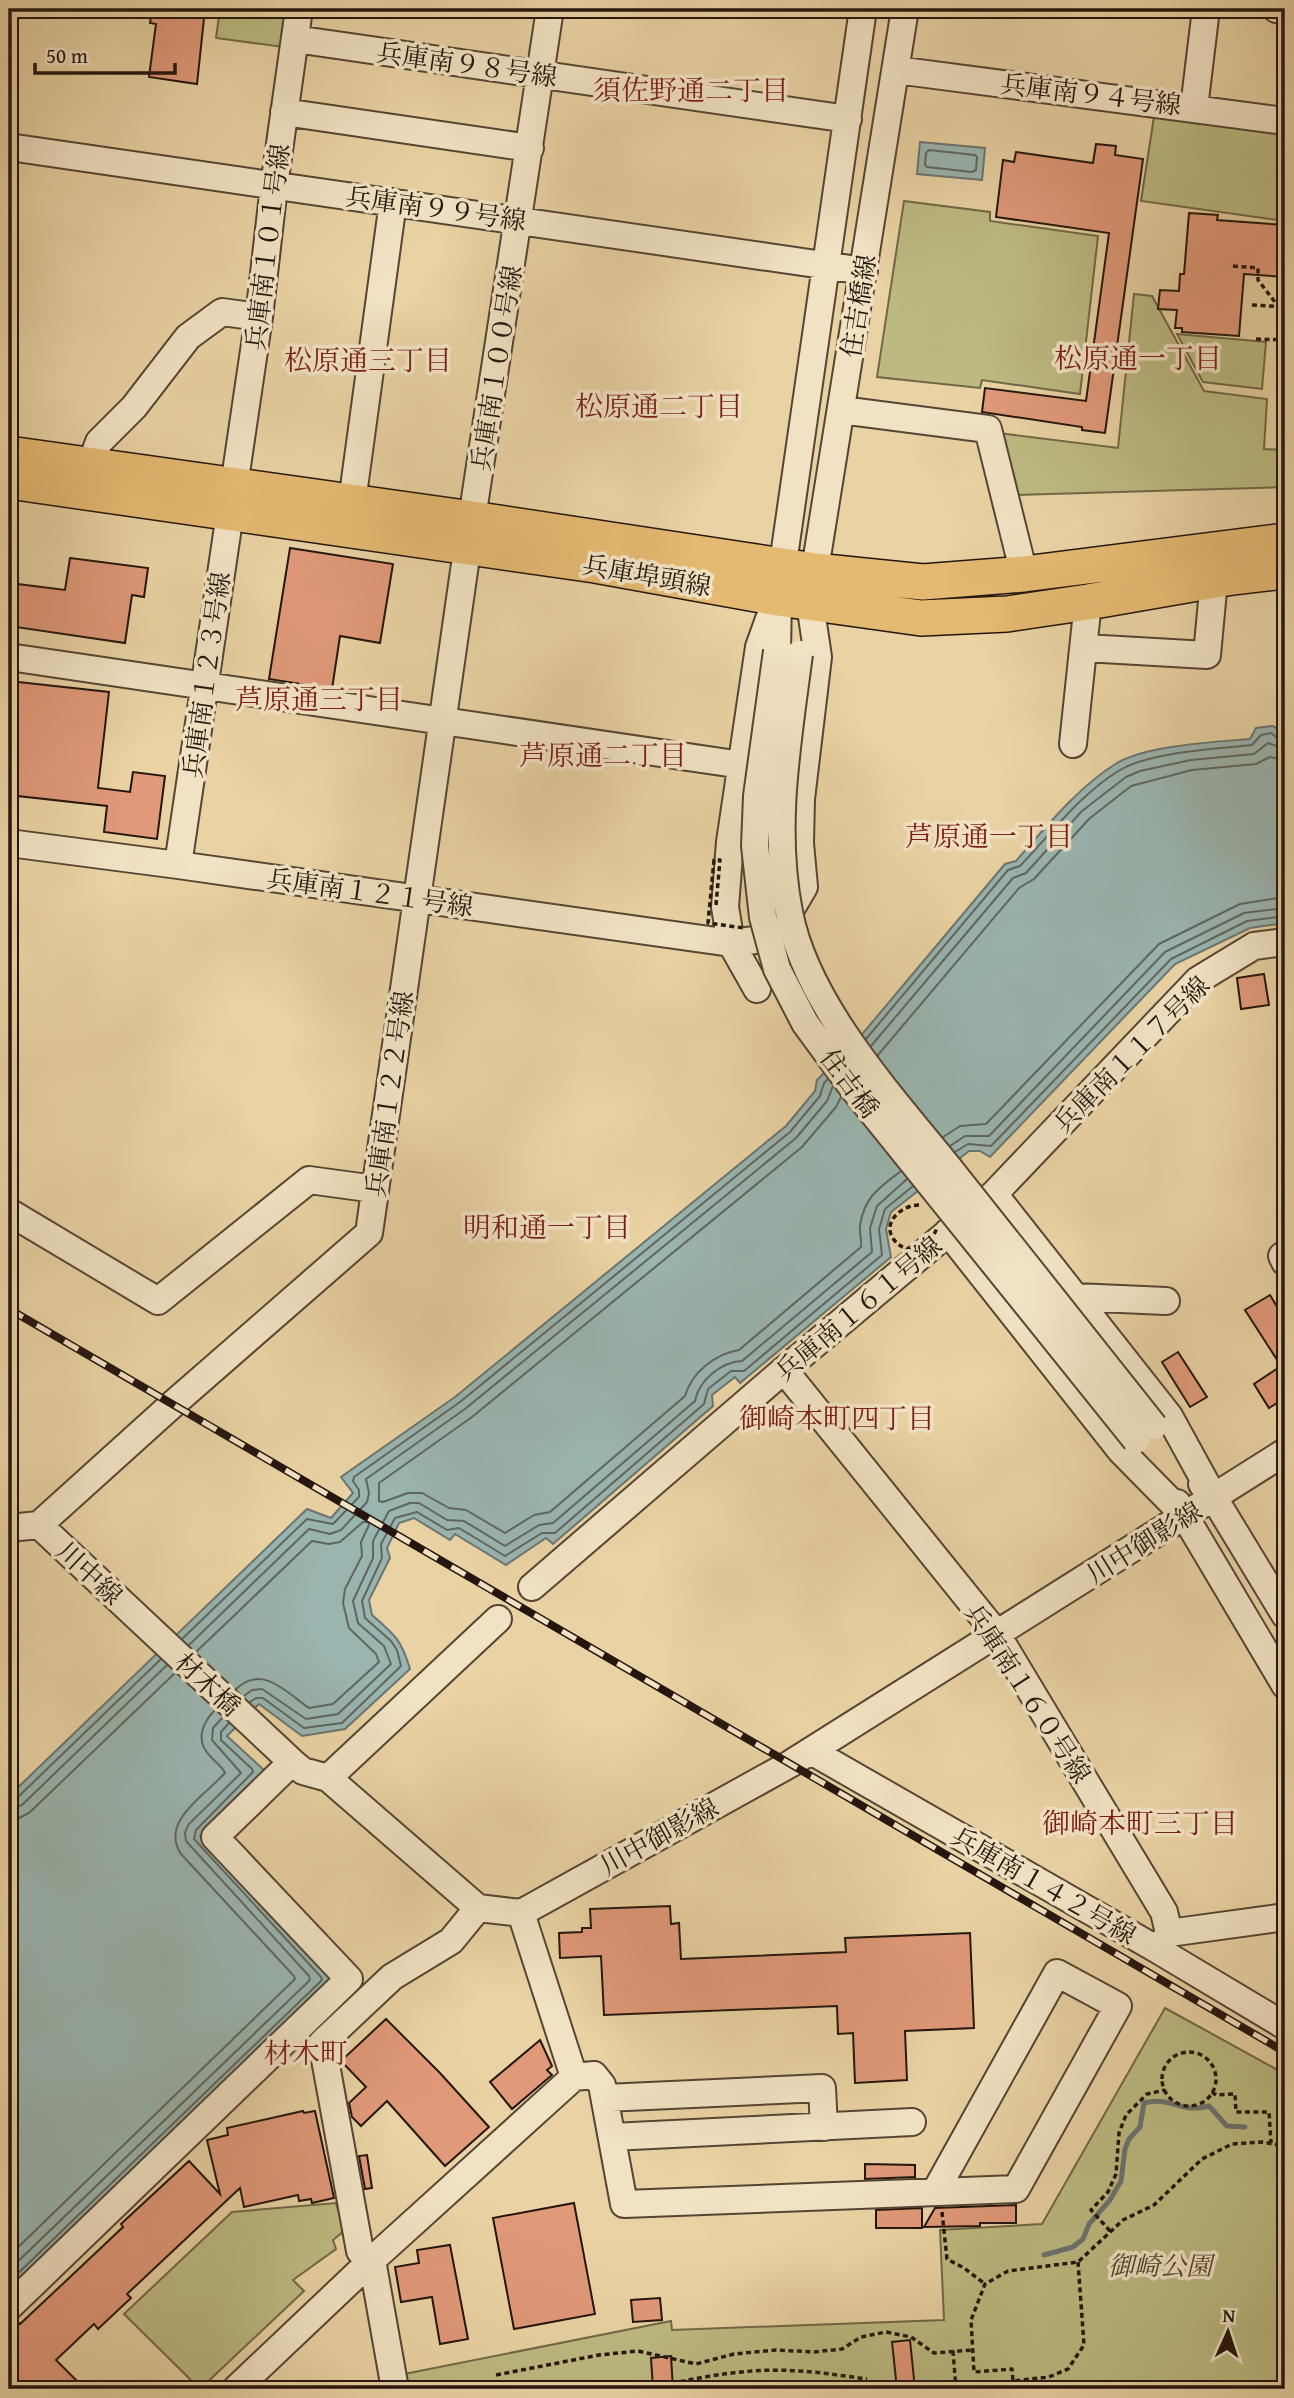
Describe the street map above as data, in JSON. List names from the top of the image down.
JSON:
{
  "streets": {
    "main road": ["兵庫埠頭線"],
    "street": [
      "兵庫南９８号線",
      "兵庫南９４号線",
      "兵庫南９９号線",
      "兵庫南１０１号線",
      "住吉橋線",
      "兵庫南１００号線",
      "兵庫南１２３号線",
      "兵庫南１２１号線",
      "兵庫南１１７号線",
      "住吉橋",
      "兵庫南１２２号線",
      "兵庫南１６１号線",
      "川中御影線",
      "川中線",
      "材木橋",
      "兵庫南１６０号線",
      "兵庫南１４２号線"
    ]
  },
  "crossings": [
    ["兵庫南９８号線", "兵庫南１０１号線"],
    ["兵庫南９８号線", "住吉橋線"],
    ["兵庫南９８号線", "兵庫南１００号線"],
    ["兵庫南９４号線", "住吉橋線"],
    ["兵庫南９９号線", "兵庫南１０１号線"],
    ["兵庫南９９号線", "住吉橋線"],
    ["兵庫南９９号線", "兵庫南１００号線"],
    ["兵庫南１０１号線", "兵庫埠頭線"],
    ["兵庫南１０１号線", "兵庫南１２３号線"],
    ["住吉橋線", "兵庫埠頭線"],
    ["住吉橋線", "住吉橋"],
    ["兵庫南１００号線", "兵庫埠頭線"],
    ["兵庫南１００号線", "兵庫南１２２号線"],
    ["兵庫埠頭線", "兵庫南１２３号線"],
    ["兵庫埠頭線", "住吉橋"],
    ["兵庫埠頭線", "兵庫南１２２号線"],
    ["兵庫南１２３号線", "兵庫南１２１号線"],
    ["兵庫南１２１号線", "兵庫南１２２号線"],
    ["兵庫南１１７号線", "兵庫南１６１号線"],
    ["兵庫南１２２号線", "川中線"],
    ["兵庫南１６１号線", "兵庫南１６０号線"],
    ["川中御影線", "兵庫南１６０号線"],
    ["川中御影線", "兵庫南１４２号線"],
    ["川中線", "材木橋"],
    ["兵庫南１６０号線", "兵庫南１４２号線"]
  ],
  "districts": [
    "須佐野通二丁目",
    "松原通一丁目",
    "松原通三丁目",
    "松原通二丁目",
    "芦原通三丁目",
    "芦原通二丁目",
    "芦原通一丁目",
    "明和通一丁目",
    "御崎本町四丁目",
    "御崎本町三丁目",
    "材木町"
  ],
  "parks": ["御崎公園"],
  "scale_bar": "50 m",
  "north": "top"
}
